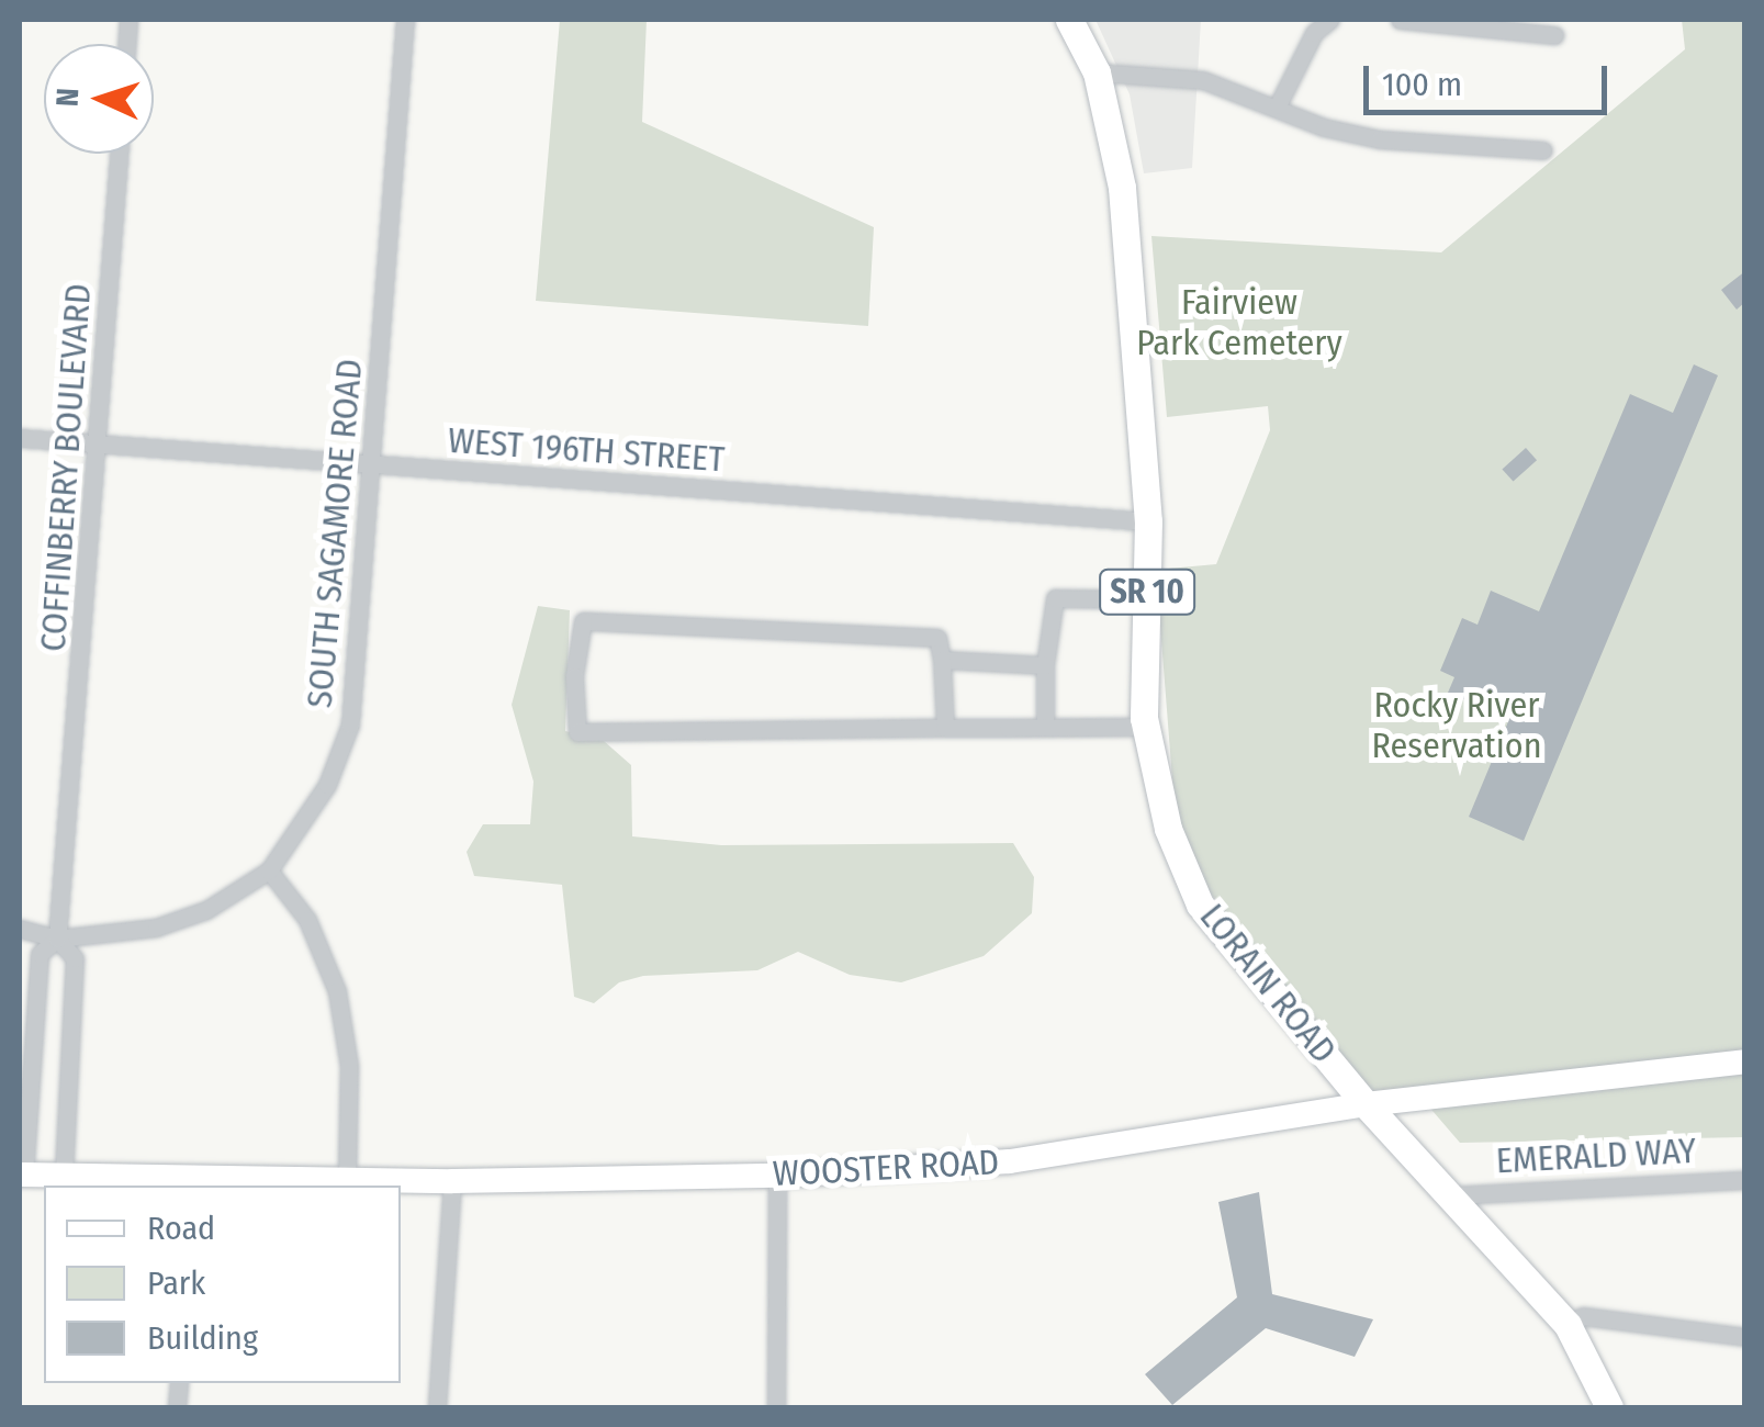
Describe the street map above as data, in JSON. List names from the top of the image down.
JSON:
{
  "streets": {
    "main road": ["SR 10", "LORAIN ROAD", "WOOSTER ROAD"],
    "street": [
      "WEST 196TH STREET",
      "COFFINBERRY BOULEVARD",
      "SOUTH SAGAMORE ROAD",
      "EMERALD WAY"
    ]
  },
  "crossings": [
    ["WEST 196TH STREET", "COFFINBERRY BOULEVARD"],
    ["WEST 196TH STREET", "SOUTH SAGAMORE ROAD"],
    ["WEST 196TH STREET", "LORAIN ROAD"],
    ["COFFINBERRY BOULEVARD", "SOUTH SAGAMORE ROAD"],
    ["COFFINBERRY BOULEVARD", "WOOSTER ROAD"],
    ["LORAIN ROAD", "EMERALD WAY"],
    ["LORAIN ROAD", "WOOSTER ROAD"]
  ],
  "parks": ["Fairview Park Cemetery", "Rocky River Reservation"],
  "legend": ["Road", "Park", "Building"],
  "scale_bar": "100 m",
  "north": "left"
}
